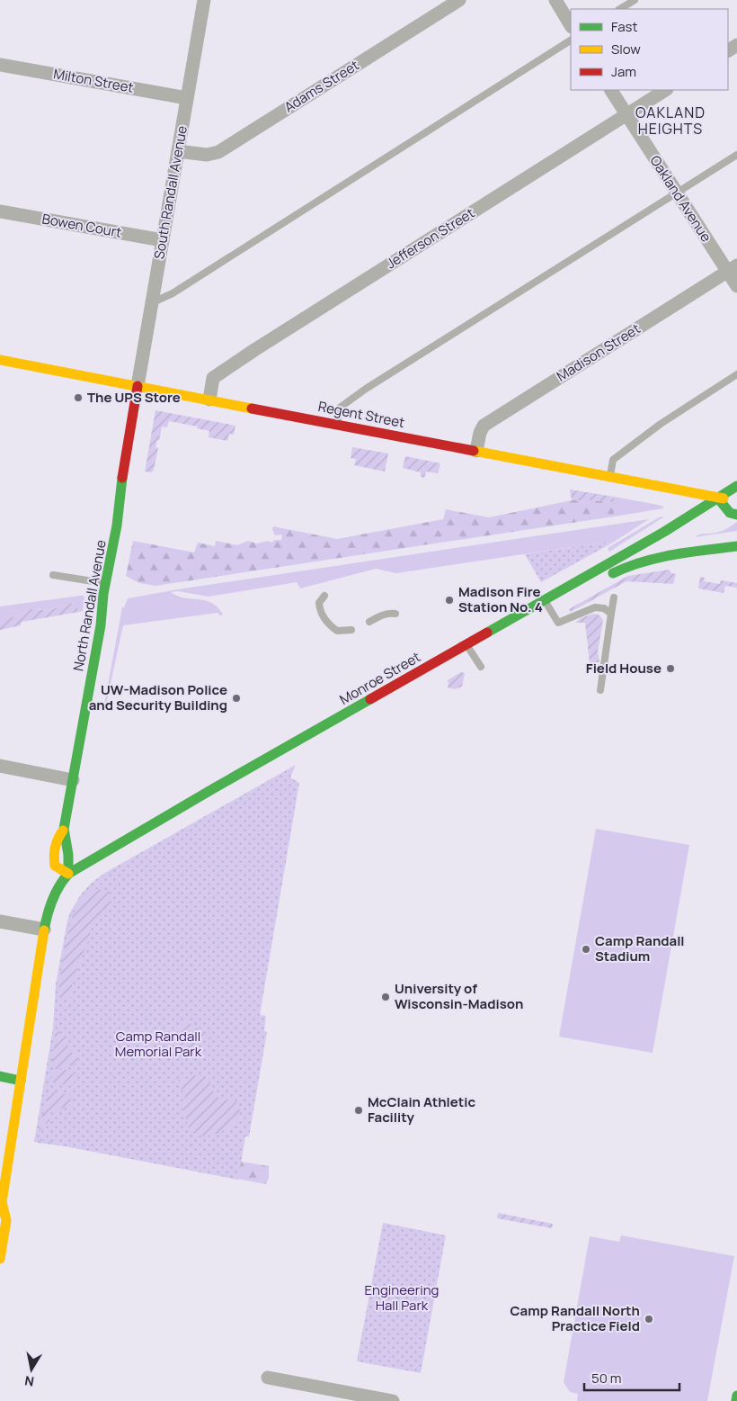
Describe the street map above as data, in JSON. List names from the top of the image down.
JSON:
{
  "streets": {
    "main road": ["Regent Street", "North Randall Avenue", "Monroe Street"],
    "street": [
      "Milton Street",
      "Adams Street",
      "South Randall Avenue",
      "Oakland Avenue",
      "Bowen Court",
      "Jefferson Street",
      "Madison Street"
    ]
  },
  "crossings": [
    ["Milton Street", "South Randall Avenue"],
    ["Adams Street", "South Randall Avenue"],
    ["South Randall Avenue", "Bowen Court"],
    ["South Randall Avenue", "Regent Street"],
    ["South Randall Avenue", "North Randall Avenue"],
    ["Oakland Avenue", "Jefferson Street"],
    ["Oakland Avenue", "Madison Street"],
    ["Jefferson Street", "Regent Street"],
    ["Madison Street", "Regent Street"],
    ["Regent Street", "North Randall Avenue"],
    ["Regent Street", "Monroe Street"],
    ["North Randall Avenue", "Monroe Street"]
  ],
  "districts": ["OAKLAND HEIGHTS"],
  "parks": ["Camp Randall Memorial Park", "Engineering Hall Park"],
  "places": [
    "The UPS Store",
    "Madison Fire Station No. 4",
    "Field House",
    "UW-Madison Police and Security Building",
    "Camp Randall Stadium",
    "University of Wisconsin-Madison",
    "McClain Athletic Facility",
    "Camp Randall North Practice Field"
  ],
  "legend": ["Fast", "Slow", "Jam"],
  "scale_bar": "50 m",
  "north": "bottom"
}
